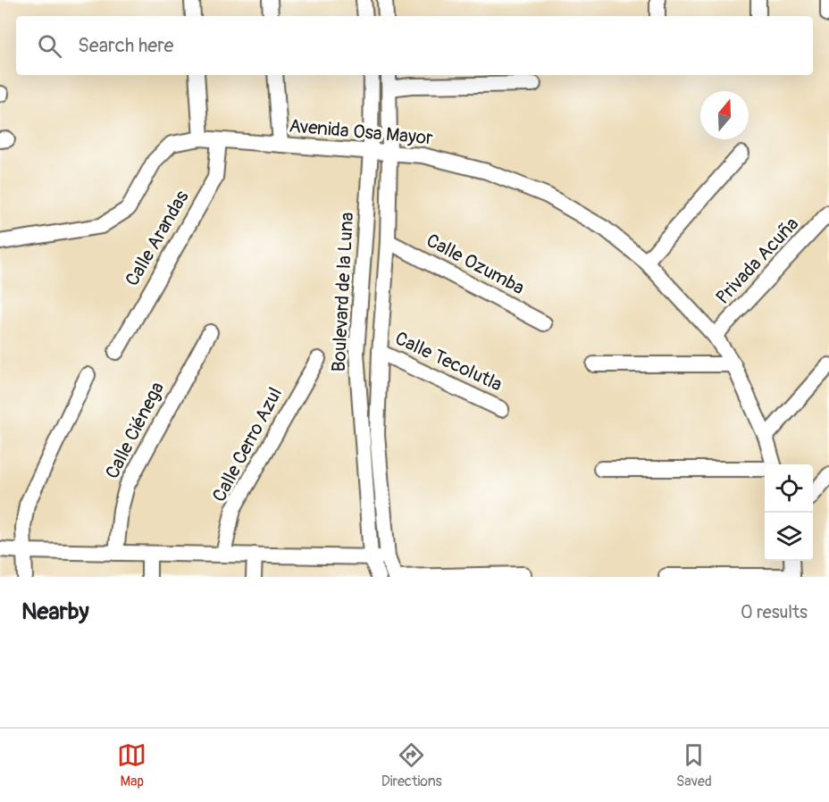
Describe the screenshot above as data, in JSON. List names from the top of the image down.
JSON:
{
  "streets": {
    "street": [
      "Avenida Osa Mayor",
      "Calle Arandas",
      "Privada Acuña",
      "Calle Ozumba",
      "Boulevard de la Luna",
      "Calle Tecolutla",
      "Calle Ciénega",
      "Calle Cerro Azul"
    ]
  },
  "crossings": [
    ["Avenida Osa Mayor", "Calle Arandas"],
    ["Avenida Osa Mayor", "Privada Acuña"],
    ["Avenida Osa Mayor", "Boulevard de la Luna"],
    ["Calle Ozumba", "Boulevard de la Luna"],
    ["Boulevard de la Luna", "Calle Tecolutla"]
  ],
  "north": "top",
  "page": {
    "search": "Search here",
    "heading": ["Nearby", "0 results"],
    "nav": ["Map", "Directions", "Saved"]
  }
}
